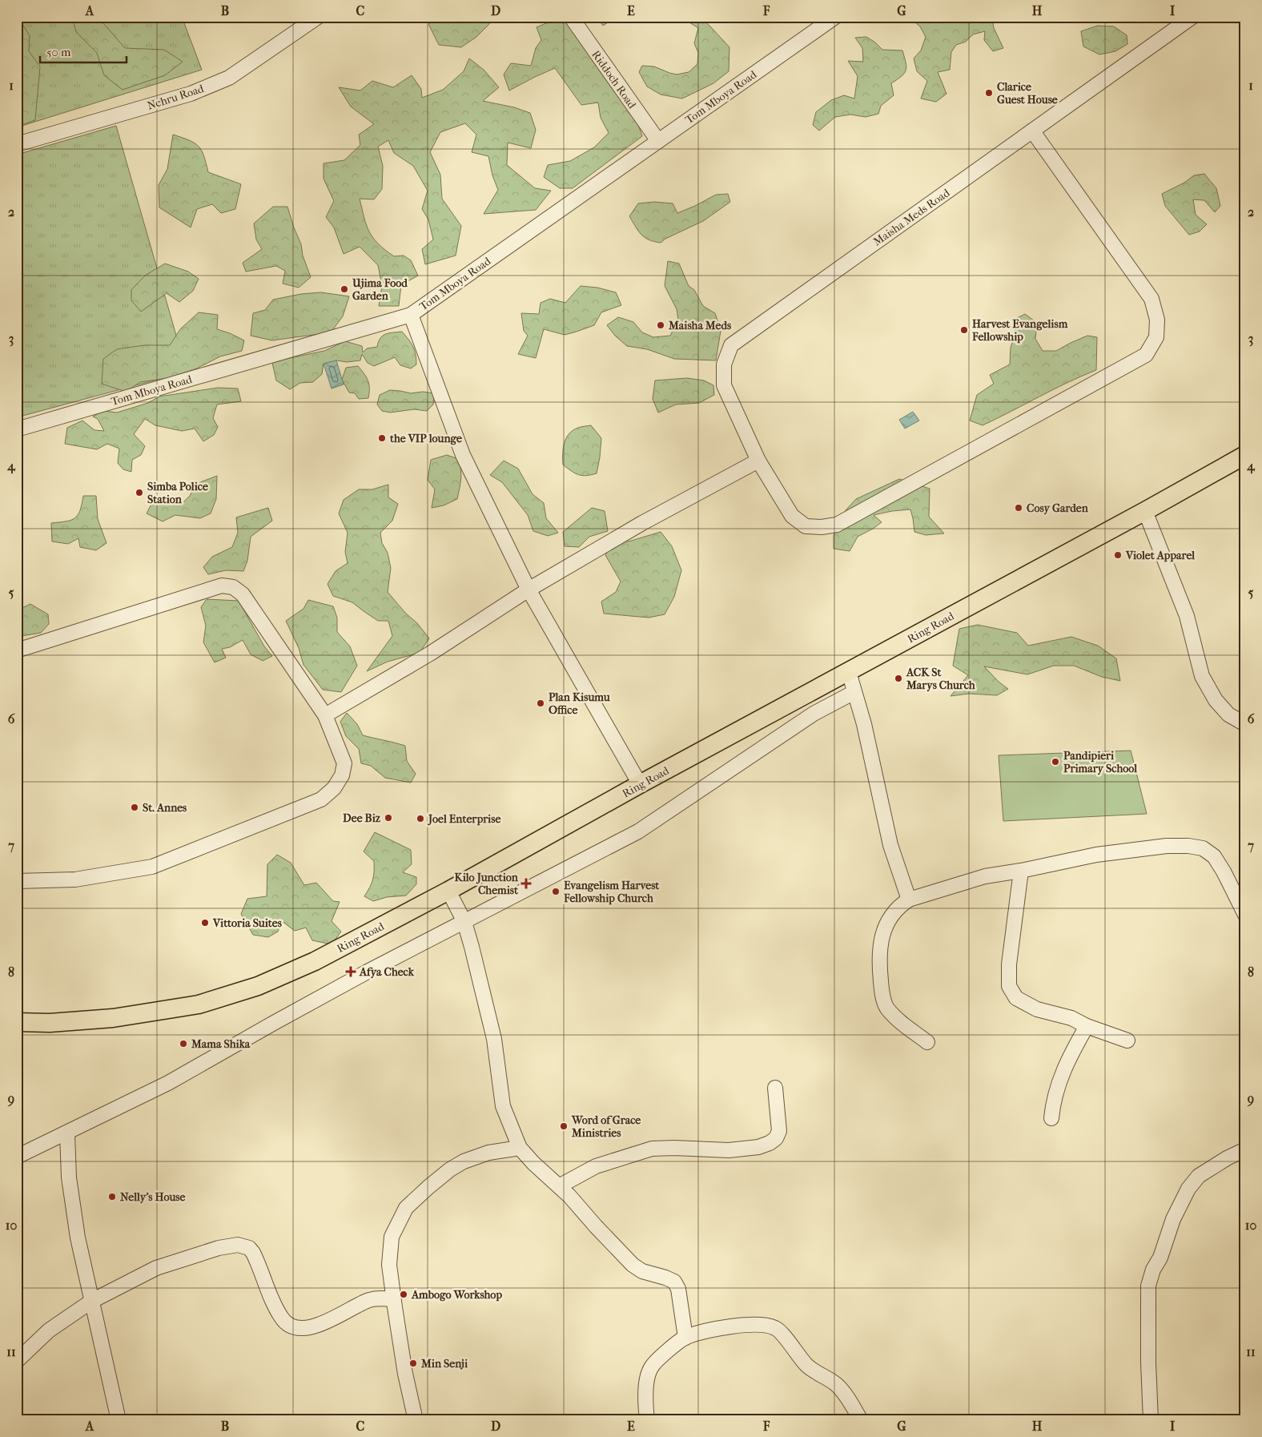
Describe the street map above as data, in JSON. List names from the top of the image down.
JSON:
{
  "streets": {
    "main road": ["Ring Road"],
    "street": [
      "Riddoch Road",
      "Nehru Road",
      "Tom Mboya Road",
      "Maisha Meds Road"
    ]
  },
  "crossings": [
    ["Riddoch Road", "Tom Mboya Road"]
  ],
  "places": {
    "other": [
      "Clarice Guest House",
      "Ujima Food Garden",
      "Maisha Meds",
      "Harvest Evangelism Fellowship",
      "the VIP lounge",
      "Simba Police Station",
      "Cosy Garden",
      "Violet Apparel",
      "ACK St Marys Church",
      "Plan Kisumu Office",
      "Pandipieri Primary School",
      "St. Annes",
      "Dee Biz",
      "Joel Enterprise",
      "Evangelism Harvest Fellowship Church",
      "Vittoria Suites",
      "Mama Shika",
      "Word of Grace Ministries",
      "Nelly's House",
      "Ambogo Workshop",
      "Min Senji"
    ],
    "health": ["Kilo Junction Chemist", "Afya Check"]
  },
  "scale_bar": "50 m",
  "grid": {
    "columns": [
      "A",
      "B",
      "C",
      "D",
      "E",
      "F",
      "G",
      "H",
      "I"
    ],
    "rows": [
      "1",
      "2",
      "3",
      "4",
      "5",
      "6",
      "7",
      "8",
      "9",
      "10",
      "11"
    ]
  }
}
